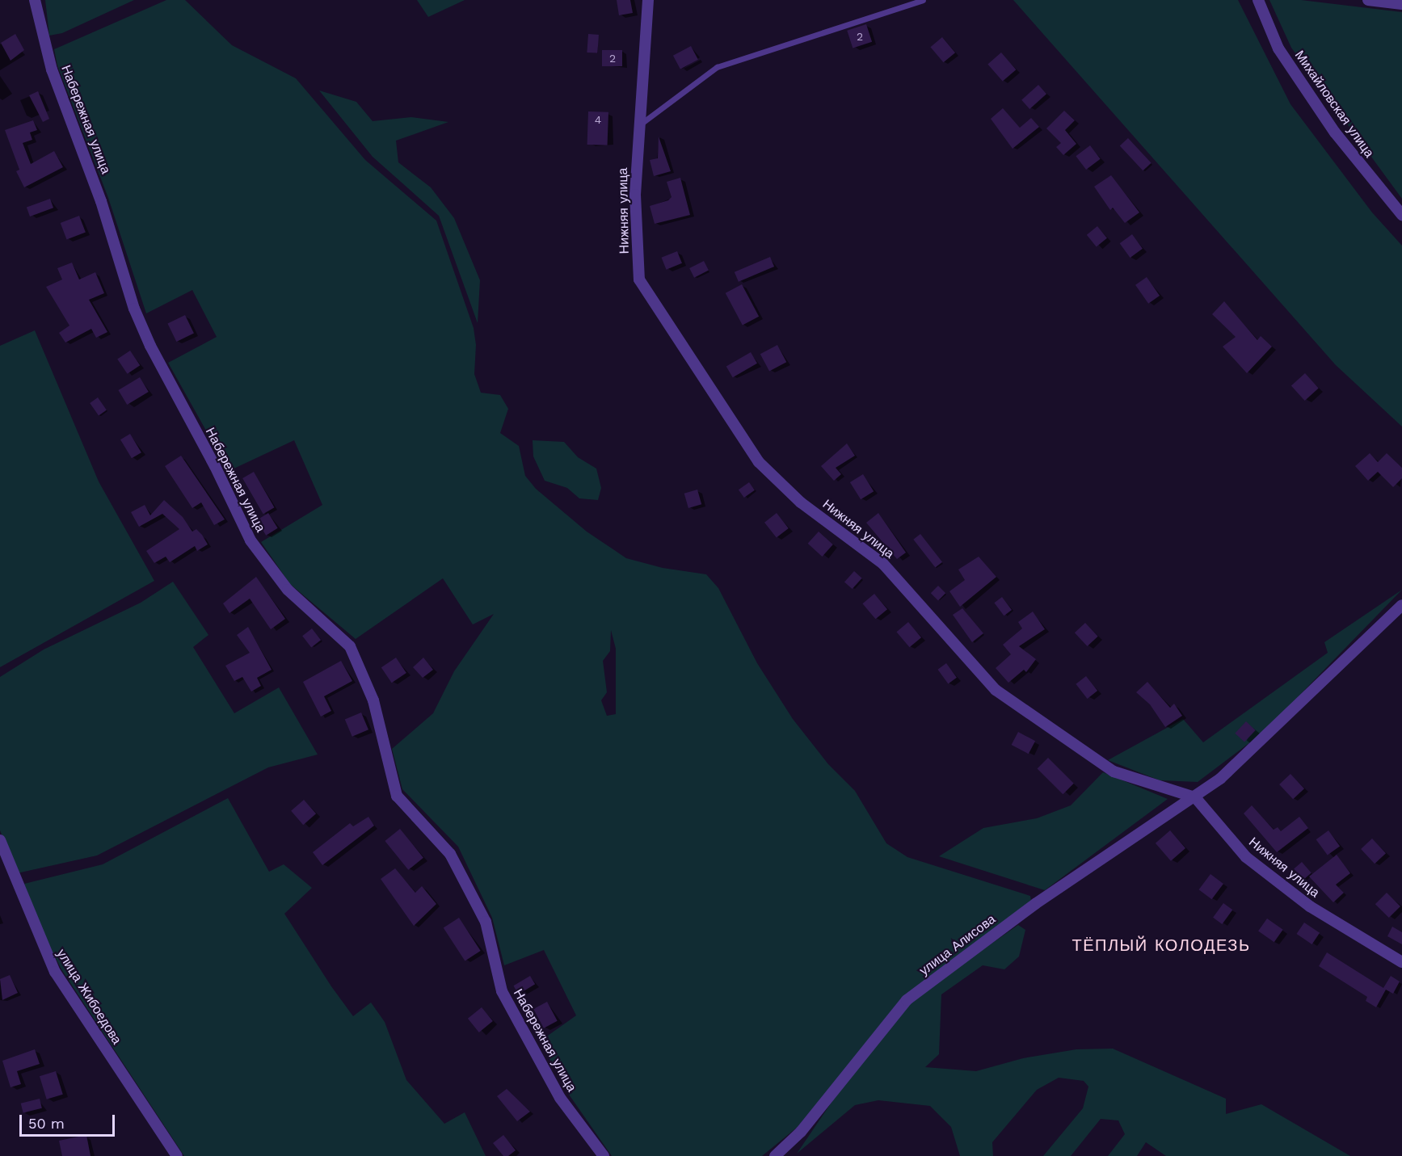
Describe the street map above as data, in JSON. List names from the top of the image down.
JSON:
{
  "streets": {
    "street": [
      "Михайловская улица",
      "Набережная улица",
      "Нижняя улица",
      "улица Алисова",
      "улица Жибоедова"
    ]
  },
  "crossings": [
    ["Нижняя улица", "улица Алисова"]
  ],
  "districts": ["ТЁПЛЫЙ КОЛОДЕЗЬ"],
  "house_numbers": ["2", "2", "4"],
  "scale_bar": "50 m"
}
